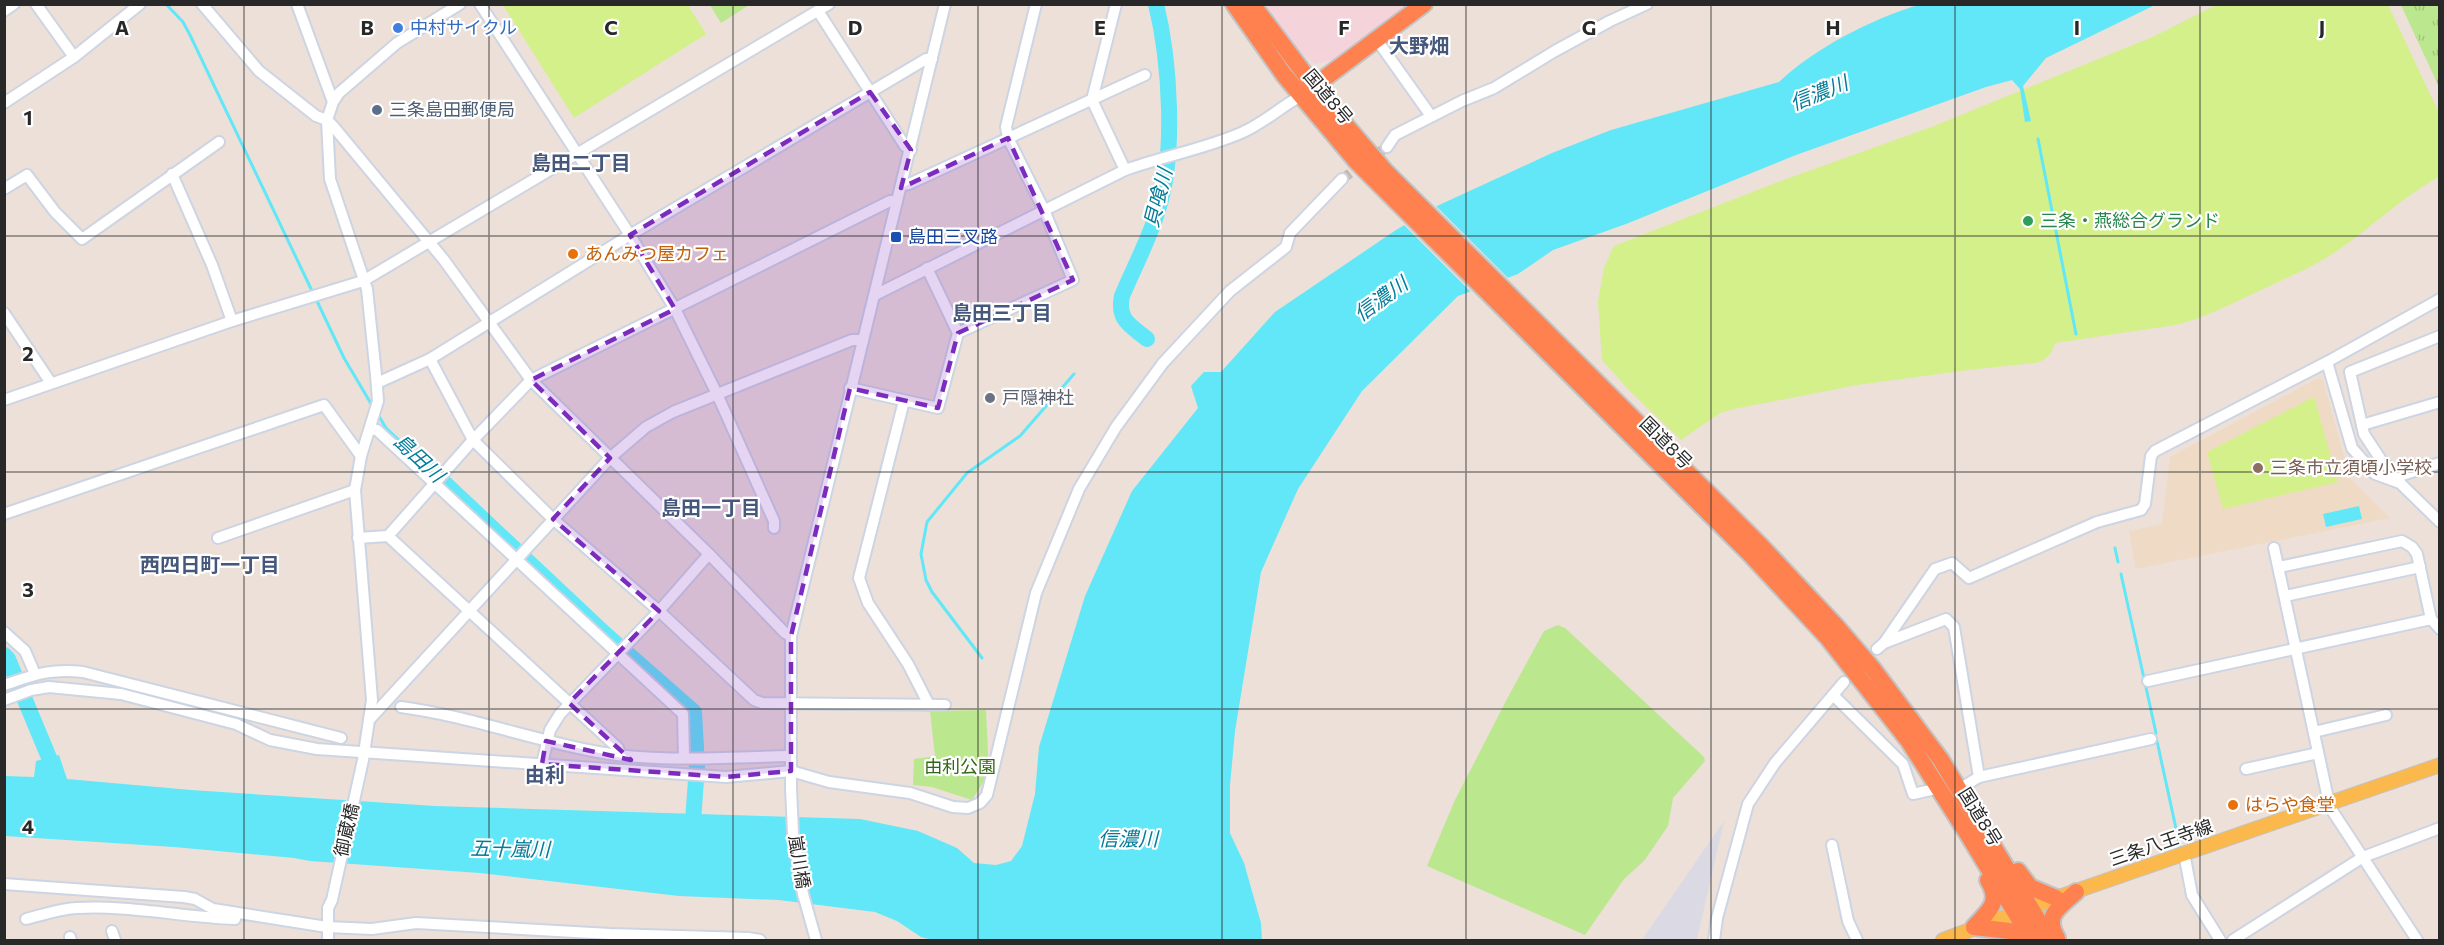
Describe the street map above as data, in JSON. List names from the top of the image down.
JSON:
{
  "streets": {
    "highway": ["国道8号"],
    "main road": ["三条八王寺線"],
    "street": ["御蔵橋", "嵐川橋"]
  },
  "crossings": [
    ["国道8号", "三条八王寺線"]
  ],
  "districts": [
    "大野畑",
    "島田二丁目",
    "島田三丁目",
    "島田一丁目",
    "西四日町一丁目",
    "由利"
  ],
  "water": [
    "信濃川",
    "貝喰川",
    "島田川",
    "五十嵐川"
  ],
  "parks": ["由利公園"],
  "places": {
    "other": [
      "中村サイクル",
      "三条島田郵便局",
      "三条・燕総合グランド",
      "あんみつ屋カフェ",
      "戸隠神社",
      "三条市立須頃小学校",
      "はらや食堂"
    ],
    "transit": ["島田三叉路"]
  },
  "grid": {
    "columns": [
      "A",
      "B",
      "C",
      "D",
      "E",
      "F",
      "G",
      "H",
      "I",
      "J"
    ],
    "rows": [
      "1",
      "2",
      "3",
      "4"
    ]
  }
}
